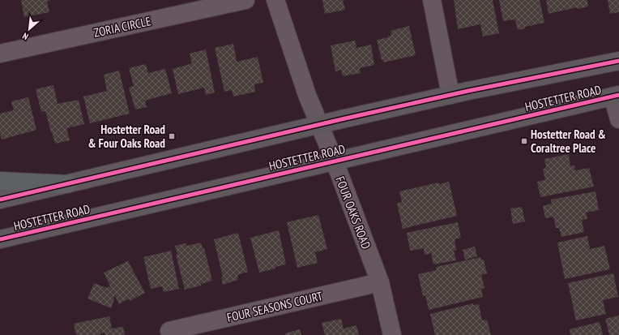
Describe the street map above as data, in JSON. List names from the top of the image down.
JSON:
{
  "streets": {
    "main road": ["HOSTETTER ROAD"],
    "street": ["ZORIA CIRCLE", "FOUR OAKS ROAD", "FOUR SEASONS COURT"]
  },
  "crossings": [
    ["HOSTETTER ROAD", "FOUR OAKS ROAD"],
    ["FOUR OAKS ROAD", "FOUR SEASONS COURT"]
  ],
  "places": {
    "transit": ["Hostetter Road & Four Oaks Road", "Hostetter Road & Coraltree Place"]
  },
  "north": "bottom left"
}
